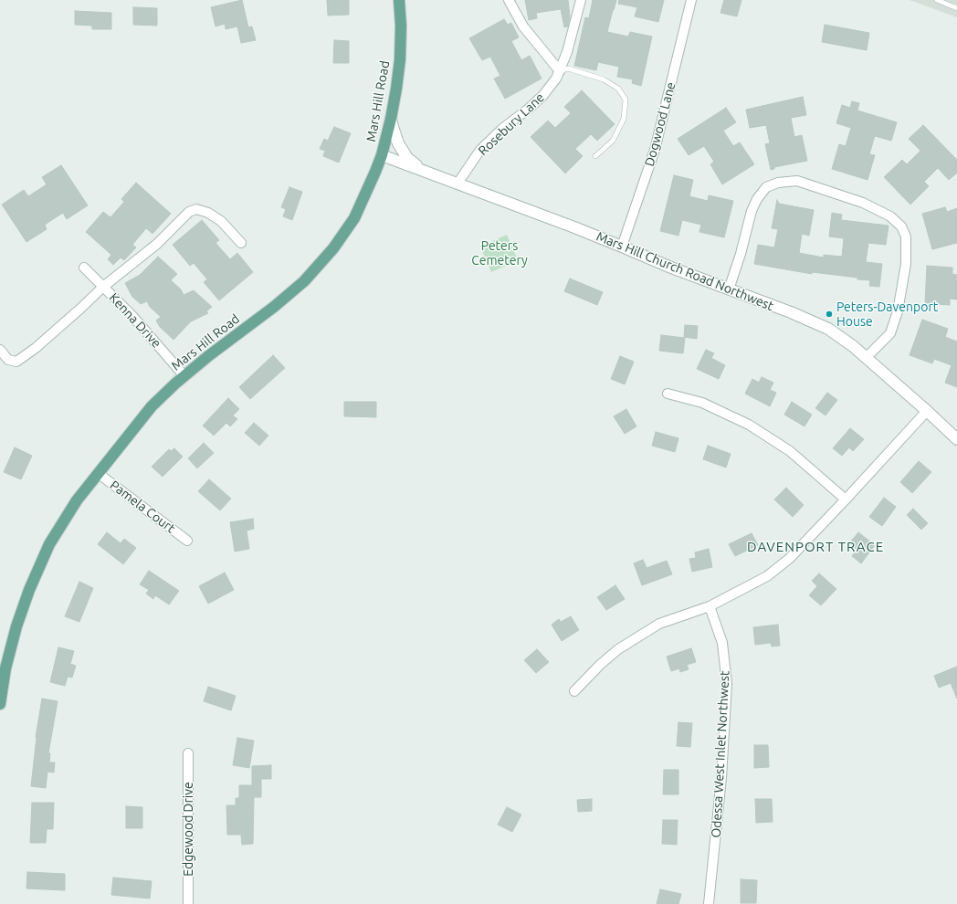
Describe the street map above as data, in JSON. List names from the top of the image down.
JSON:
{
  "streets": {
    "main road": ["Mars Hill Road"],
    "street": [
      "Rosebury Lane",
      "Dogwood Lane",
      "Mars Hill Church Road Northwest",
      "Kenna Drive",
      "Pamela Court",
      "Odessa West Inlet Northwest",
      "Edgewood Drive"
    ]
  },
  "crossings": [
    ["Mars Hill Road", "Mars Hill Church Road Northwest"],
    ["Mars Hill Road", "Kenna Drive"],
    ["Mars Hill Road", "Pamela Court"],
    ["Rosebury Lane", "Mars Hill Church Road Northwest"],
    ["Dogwood Lane", "Mars Hill Church Road Northwest"]
  ],
  "districts": ["DAVENPORT TRACE"],
  "parks": ["Peters Cemetery"],
  "places": ["Peters-Davenport House"]
}
